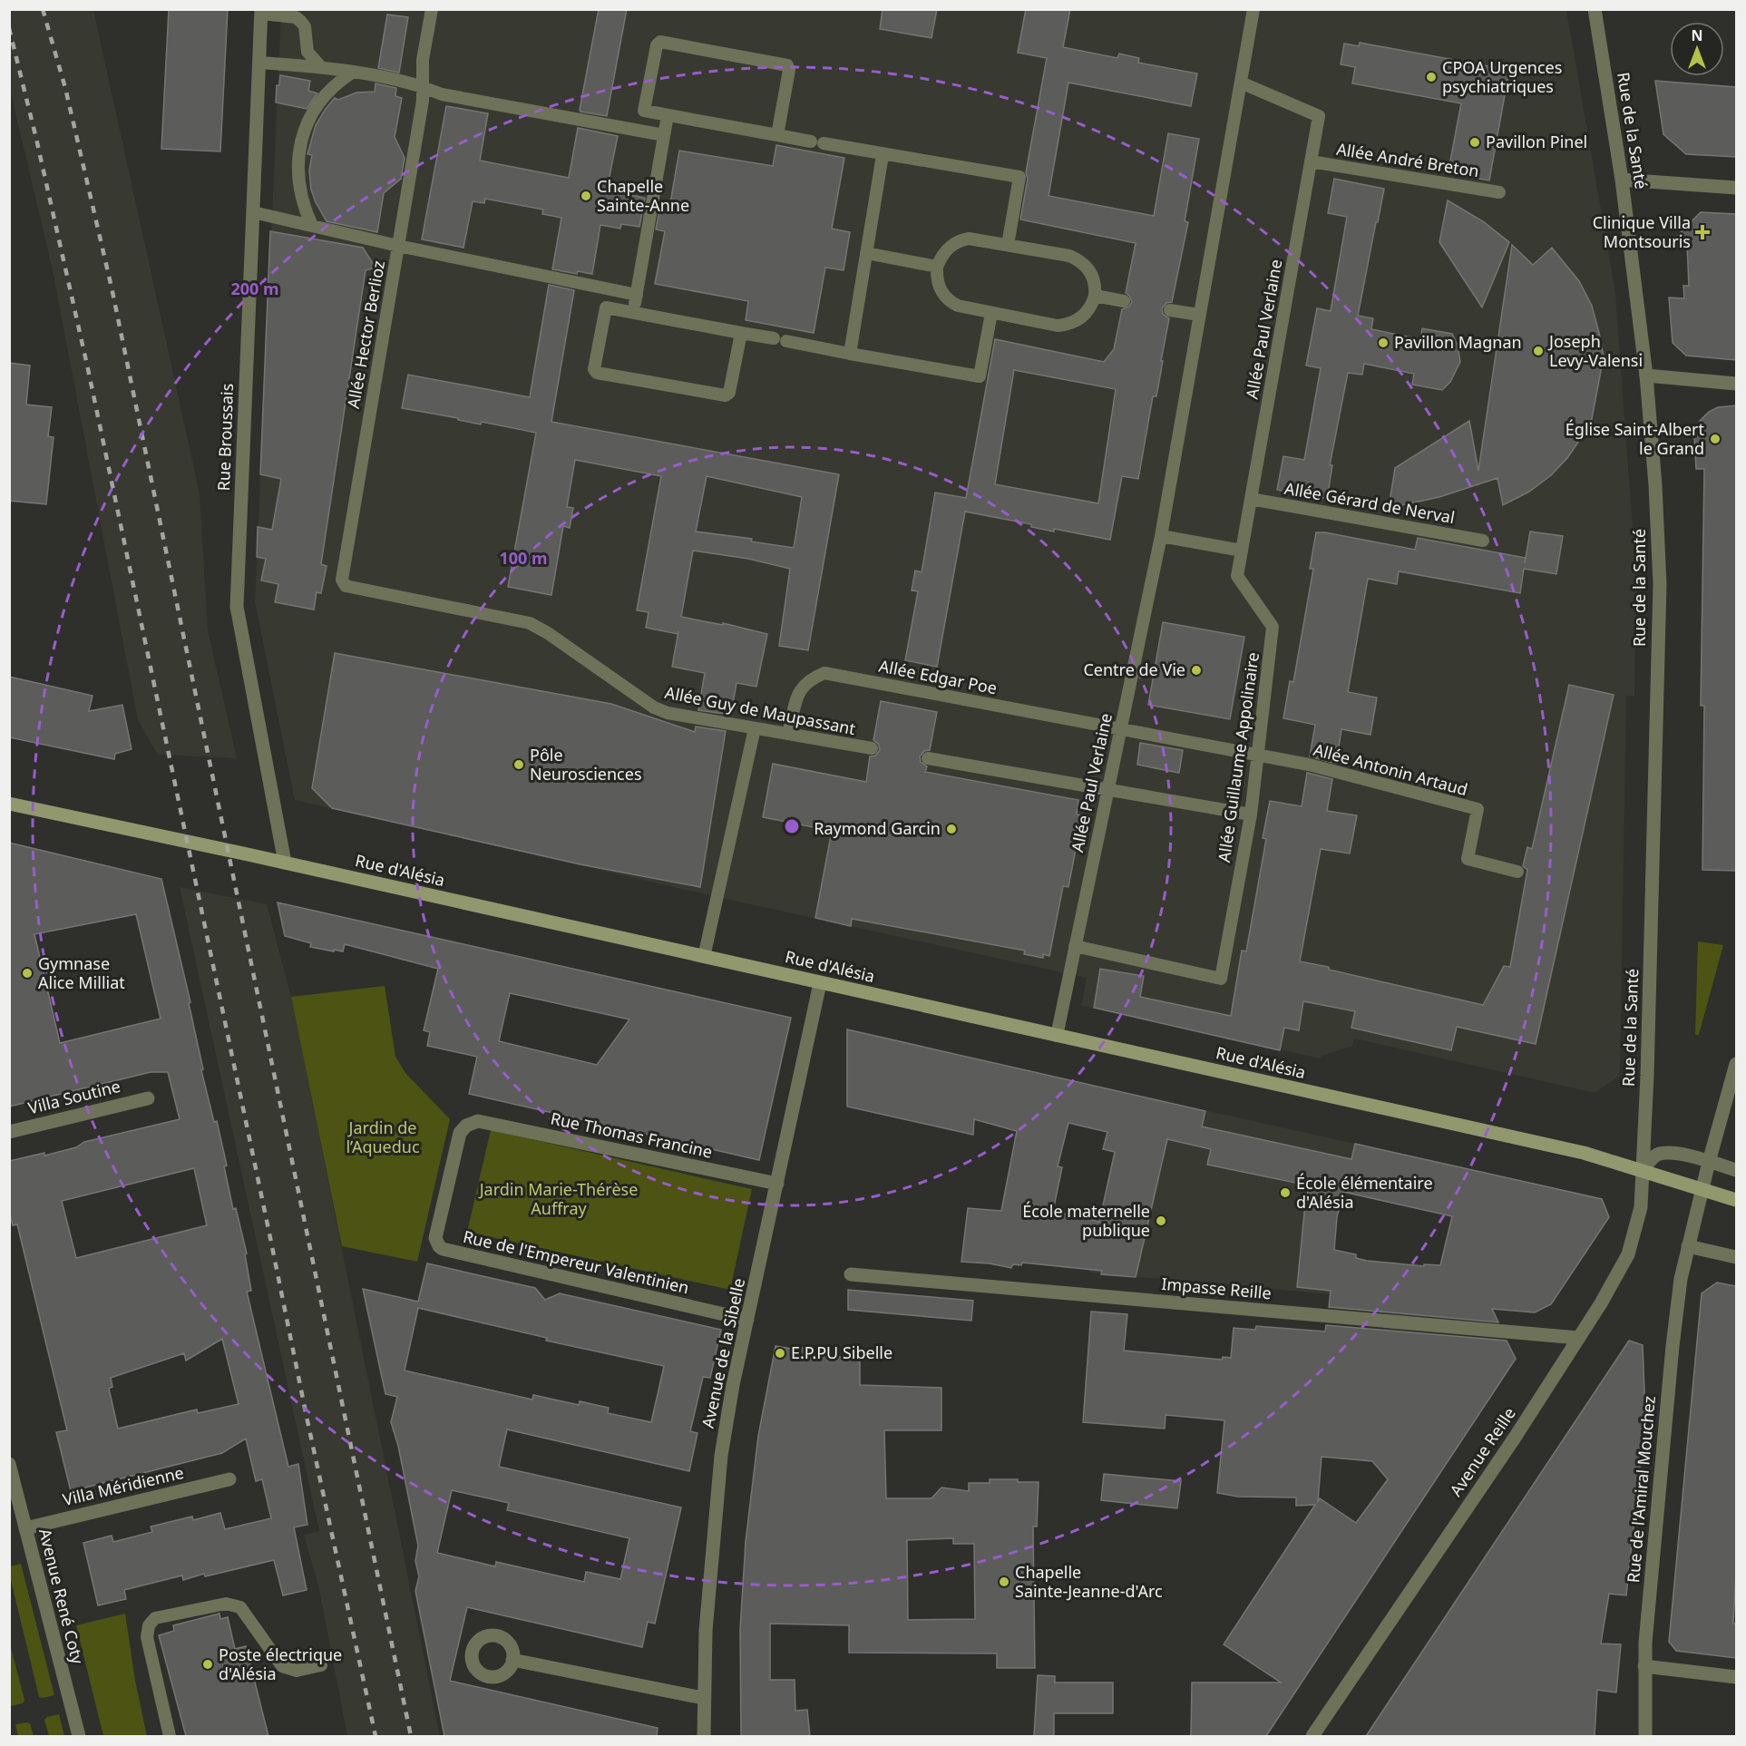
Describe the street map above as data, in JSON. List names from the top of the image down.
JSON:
{
  "streets": {
    "main road": ["Rue d'Alésia"],
    "street": [
      "Rue de la Santé",
      "Rue Broussais",
      "Villa Soutine",
      "Rue Thomas Francine",
      "Rue de l'Empereur Valentinien",
      "Impasse Reille",
      "Avenue de la Sibelle",
      "Avenue Reille",
      "Villa Méridienne",
      "Rue de l'Amiral Mouchez",
      "Avenue René Coty"
    ],
    "lane": [
      "Allée André Breton",
      "Allée Paul Verlaine",
      "Allée Hector Berlioz",
      "Allée Gérard de Nerval",
      "Allée Edgar Poe",
      "Allée Guy de Maupassant",
      "Allée Guillaume Appolinaire",
      "Allée Antonin Artaud"
    ]
  },
  "crossings": [
    ["Rue de la Santé", "Rue d'Alésia"],
    ["Rue de la Santé", "Avenue Reille"],
    ["Allée André Breton", "Allée Paul Verlaine"],
    ["Allée Paul Verlaine", "Allée Gérard de Nerval"],
    ["Allée Paul Verlaine", "Allée Edgar Poe"],
    ["Allée Paul Verlaine", "Allée Guillaume Appolinaire"],
    ["Allée Paul Verlaine", "Rue d'Alésia"],
    ["Allée Hector Berlioz", "Allée Guy de Maupassant"],
    ["Rue Broussais", "Rue d'Alésia"],
    ["Allée Edgar Poe", "Allée Guy de Maupassant"],
    ["Allée Edgar Poe", "Allée Guillaume Appolinaire"],
    ["Allée Edgar Poe", "Allée Antonin Artaud"],
    ["Allée Guillaume Appolinaire", "Allée Antonin Artaud"],
    ["Rue d'Alésia", "Avenue de la Sibelle"],
    ["Rue d'Alésia", "Avenue Reille"],
    ["Rue d'Alésia", "Rue de l'Amiral Mouchez"],
    ["Rue Thomas Francine", "Rue de l'Empereur Valentinien"],
    ["Rue Thomas Francine", "Avenue de la Sibelle"],
    ["Rue de l'Empereur Valentinien", "Avenue de la Sibelle"],
    ["Impasse Reille", "Avenue Reille"],
    ["Villa Méridienne", "Avenue René Coty"]
  ],
  "parks": ["Jardin de l’Aqueduc", "Jardin Marie-Thérèse Auffray"],
  "places": {
    "other": [
      "CPOA Urgences psychiatriques",
      "Pavillon Pinel",
      "Chapelle Sainte-Anne",
      "Pavillon Magnan",
      "Joseph Levy-Valensi",
      "Église Saint-Albert le Grand",
      "Centre de Vie",
      "Pôle Neurosciences",
      "Raymond Garcin",
      "Gymnase Alice Milliat",
      "École élémentaire d'Alésia",
      "École maternelle publique",
      "E.P.PU Sibelle",
      "Chapelle Sainte-Jeanne-d'Arc",
      "Poste électrique d'Alésia"
    ],
    "health": ["Clinique Villa Montsouris"]
  },
  "north": "top",
  "rings": ["200 m", "100 m"]
}
